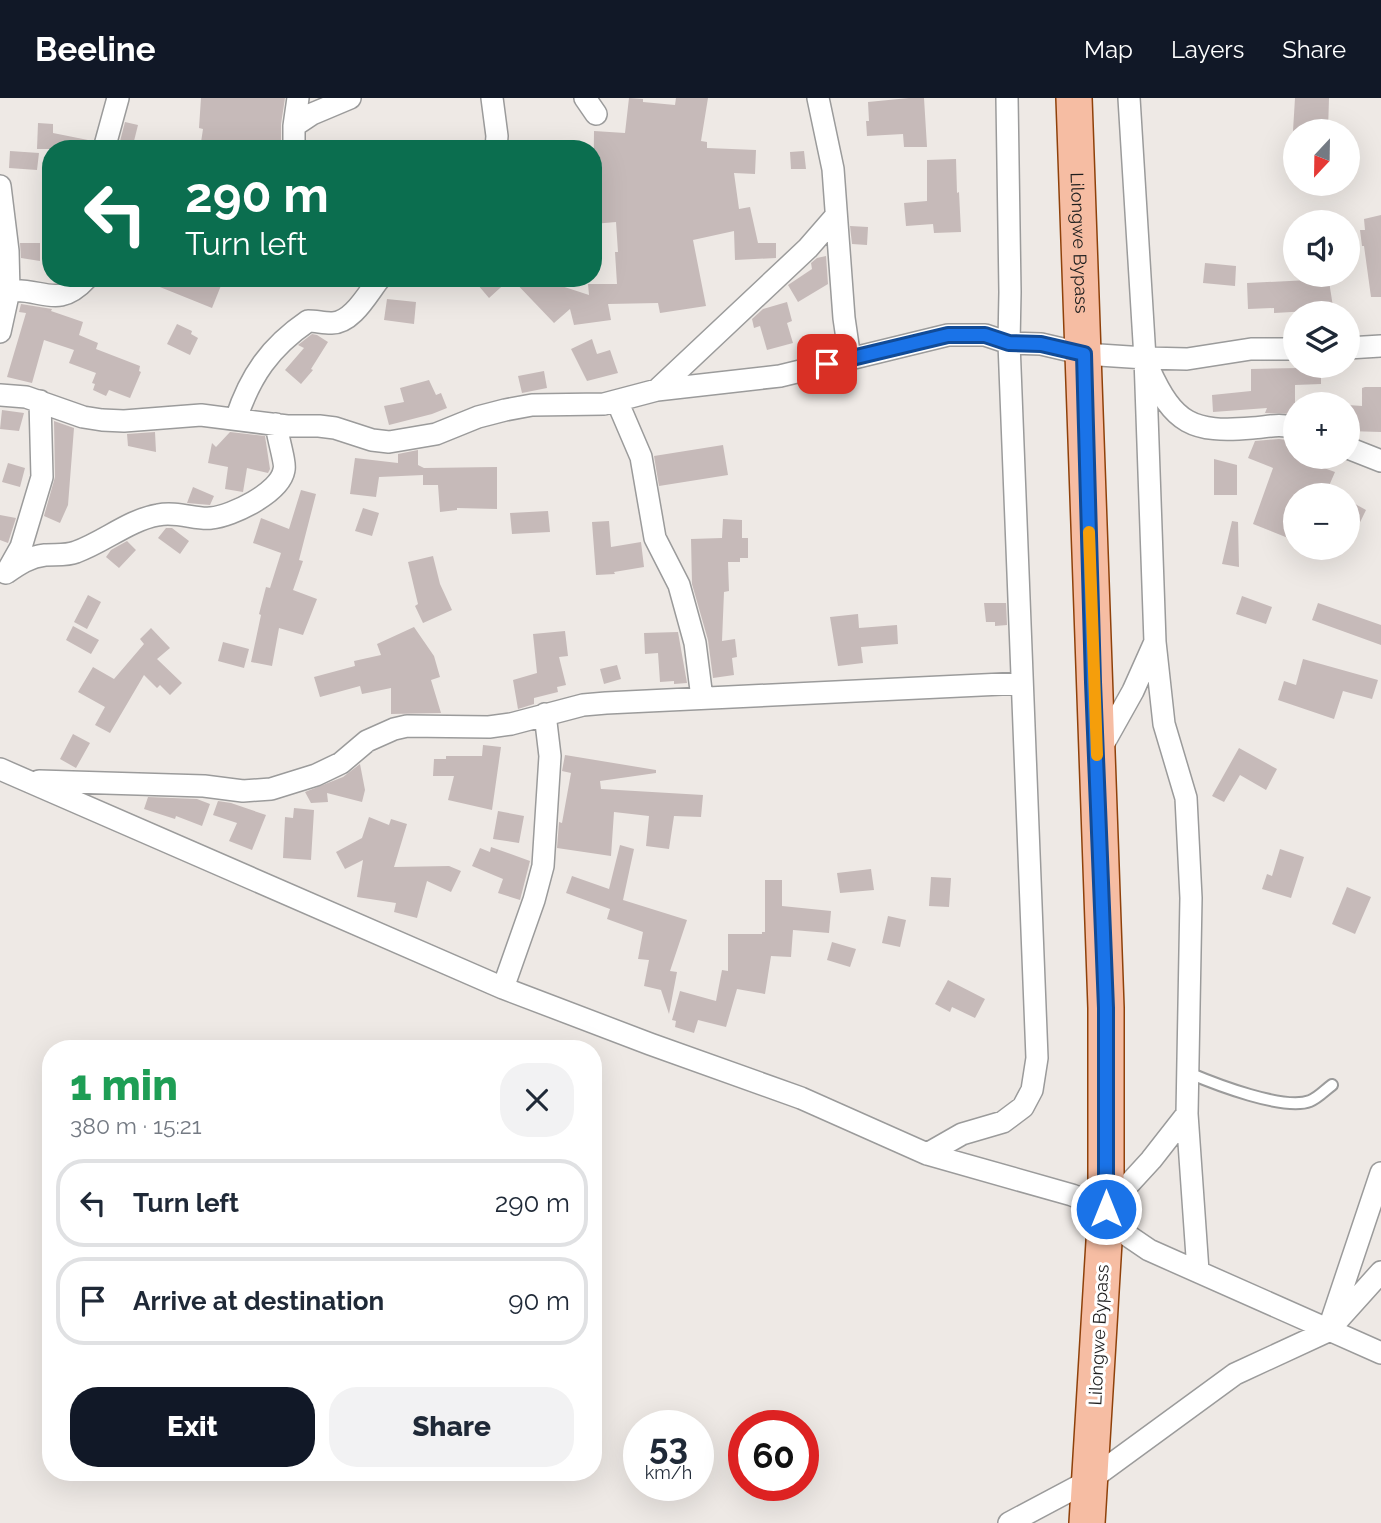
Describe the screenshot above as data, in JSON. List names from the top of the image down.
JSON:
{
  "streets": {
    "main road": ["Lilongwe Bypass"]
  },
  "north": "bottom",
  "page": {
    "header": "Beeline",
    "nav": ["Map", "Layers", "Share"],
    "map_buttons": ["+", "−"],
    "turn": ["290 m", "Turn left"],
    "heading": ["1 min", "380 m · 15:21"],
    "list": [
      {
        "name": "Turn left",
        "value": "290 m"
      },
      {
        "name": "Arrive at destination",
        "value": "90 m"
      }
    ],
    "buttons": ["Exit", "Share"],
    "speed": "53 km/h",
    "limit": "60"
  }
}
